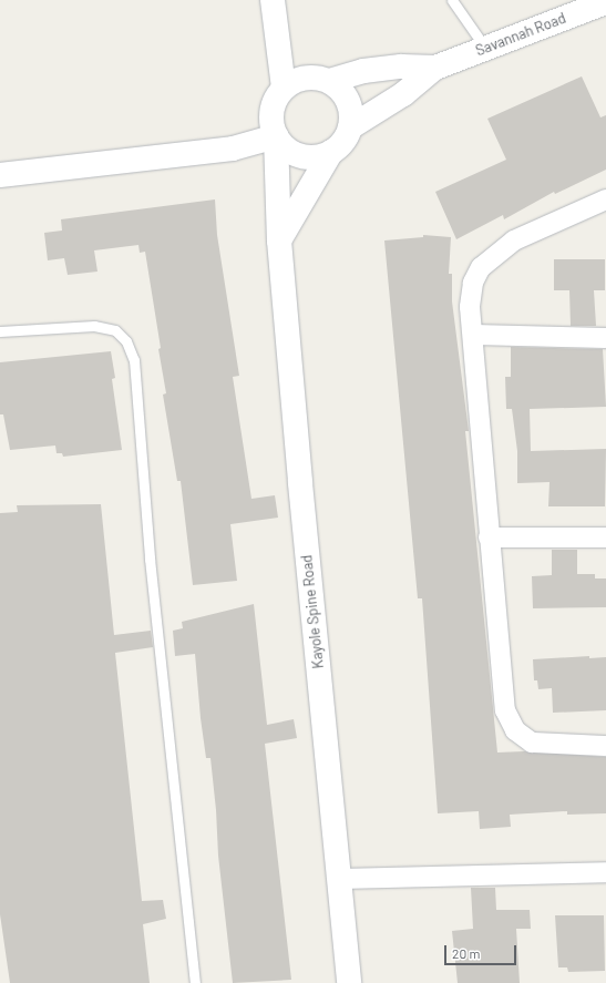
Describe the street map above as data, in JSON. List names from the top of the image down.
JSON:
{
  "streets": {
    "main road": ["Savannah Road", "Kayole Spine Road"]
  },
  "crossings": [
    ["Savannah Road", "Kayole Spine Road"]
  ],
  "scale_bar": "20 m"
}
